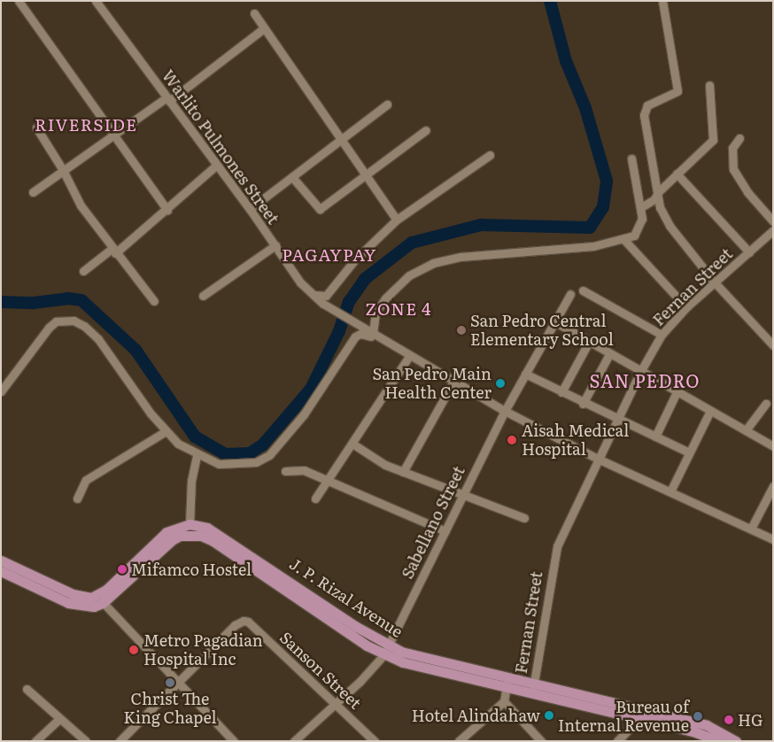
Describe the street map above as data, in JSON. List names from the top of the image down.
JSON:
{
  "streets": {
    "main road": ["J. P. Rizal Avenue"],
    "street": [
      "Warlito Pulmones Street",
      "Fernan Street",
      "Sabellano Street",
      "Sanson Street"
    ]
  },
  "crossings": [
    ["Warlito Pulmones Street", "Fernan Street"],
    ["Warlito Pulmones Street", "Sabellano Street"],
    ["Fernan Street", "J. P. Rizal Avenue"],
    ["Sabellano Street", "J. P. Rizal Avenue"],
    ["Sabellano Street", "Sanson Street"]
  ],
  "districts": [
    "RIVERSIDE",
    "PAGAYPAY",
    "ZONE 4",
    "SAN PEDRO"
  ],
  "places": [
    "San Pedro Central Elementary School",
    "San Pedro Main Health Center",
    "Aisah Medical Hospital",
    "Mifamco Hostel",
    "Metro Pagadian Hospital Inc",
    "Christ The King Chapel",
    "Hotel Alindahaw",
    "Bureau of Internal Revenue",
    "HG"
  ]
}
